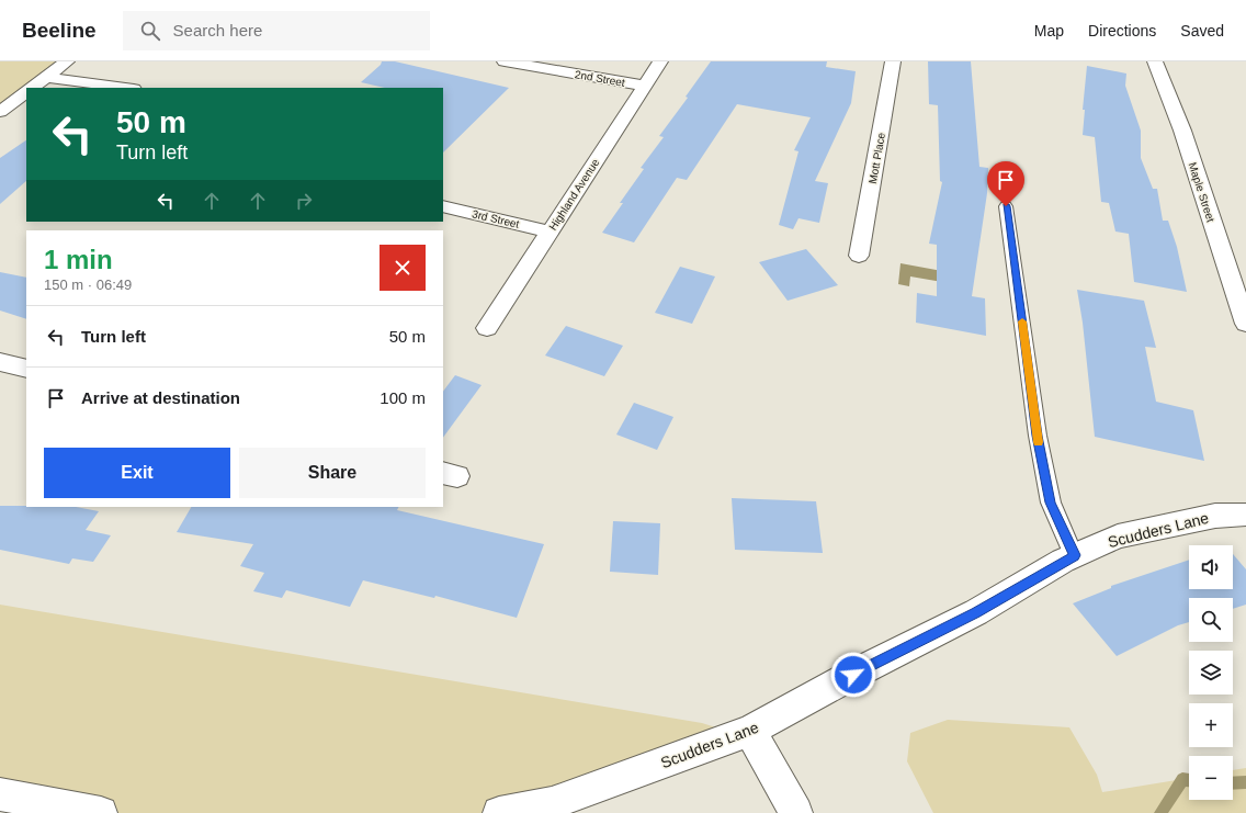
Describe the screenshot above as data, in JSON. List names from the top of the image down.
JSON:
{
  "streets": {
    "street": [
      "2nd Street",
      "Mott Place",
      "Maple Street",
      "Highland Avenue",
      "3rd Street",
      "Scudders Lane"
    ]
  },
  "crossings": [
    ["2nd Street", "Highland Avenue"],
    ["Highland Avenue", "3rd Street"]
  ],
  "page": {
    "header": "Beeline",
    "search": "Search here",
    "nav": ["Map", "Directions", "Saved"],
    "turn": ["50 m", "Turn left"],
    "heading": ["1 min", "150 m · 06:49"],
    "list": [
      {
        "name": "Turn left",
        "value": "50 m"
      },
      {
        "name": "Arrive at destination",
        "value": "100 m"
      }
    ],
    "buttons": ["Exit", "Share"],
    "map_buttons": ["+", "−"]
  }
}
